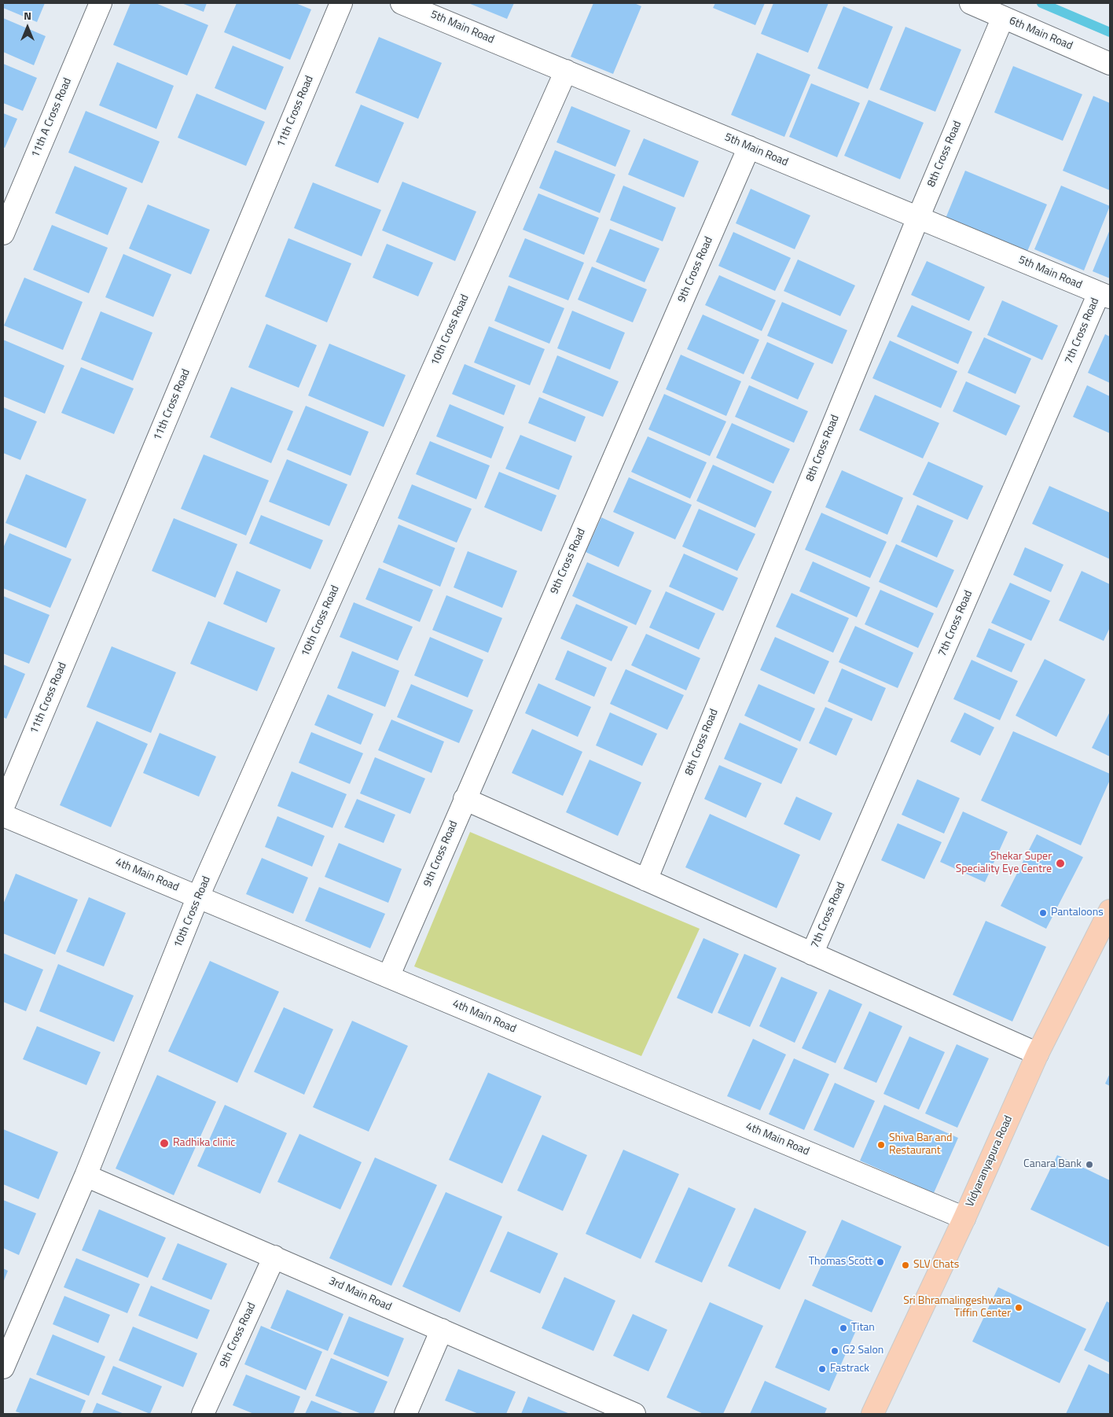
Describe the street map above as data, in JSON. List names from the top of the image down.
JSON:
{
  "streets": {
    "main road": ["Vidyaranyapura Road"],
    "street": [
      "5th Main Road",
      "6th Main Road",
      "11th Cross Road",
      "11th A Cross Road",
      "8th Cross Road",
      "9th Cross Road",
      "10th Cross Road",
      "7th Cross Road",
      "4th Main Road",
      "3rd Main Road"
    ]
  },
  "crossings": [
    ["5th Main Road", "8th Cross Road"],
    ["5th Main Road", "9th Cross Road"],
    ["5th Main Road", "10th Cross Road"],
    ["5th Main Road", "7th Cross Road"],
    ["6th Main Road", "8th Cross Road"],
    ["9th Cross Road", "4th Main Road"],
    ["9th Cross Road", "3rd Main Road"],
    ["10th Cross Road", "4th Main Road"],
    ["10th Cross Road", "3rd Main Road"],
    ["4th Main Road", "Vidyaranyapura Road"]
  ],
  "places": [
    "Shekar Super Speciality Eye Centre",
    "Pantaloons",
    "Radhika clinic",
    "Shiva Bar and Restaurant",
    "Canara Bank",
    "Thomas Scott",
    "SLV Chats",
    "Sri Bhramalingeshwara Tiffin Center",
    "Titan",
    "G2 Salon",
    "Fastrack"
  ],
  "north": "top"
}
